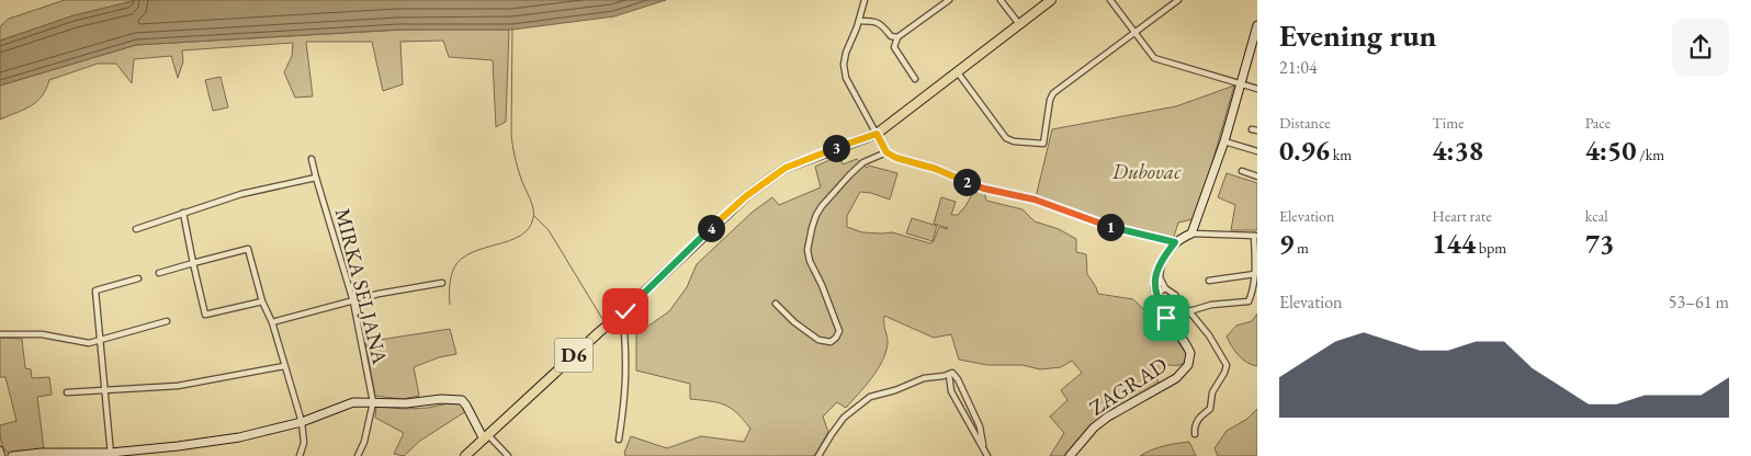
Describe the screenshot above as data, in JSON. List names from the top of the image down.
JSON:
{
  "streets": {
    "main road": ["D6", "ZAGRAD"],
    "street": ["MIRKA SELJANA"]
  },
  "parks": ["Dubovac"],
  "page": {
    "heading": ["Evening run", "21:04"],
    "stats": [
      ["Distance", "0.96 km"],
      ["Time", "4:38"],
      ["Pace", "4:50 /km"],
      ["Elevation", "9 m"],
      ["Heart rate", "144 bpm"],
      ["kcal", "73"]
    ],
    "pins": [
      "3",
      "2",
      "1",
      "4"
    ],
    "chart": ["Elevation", "53–61 m"]
  }
}
